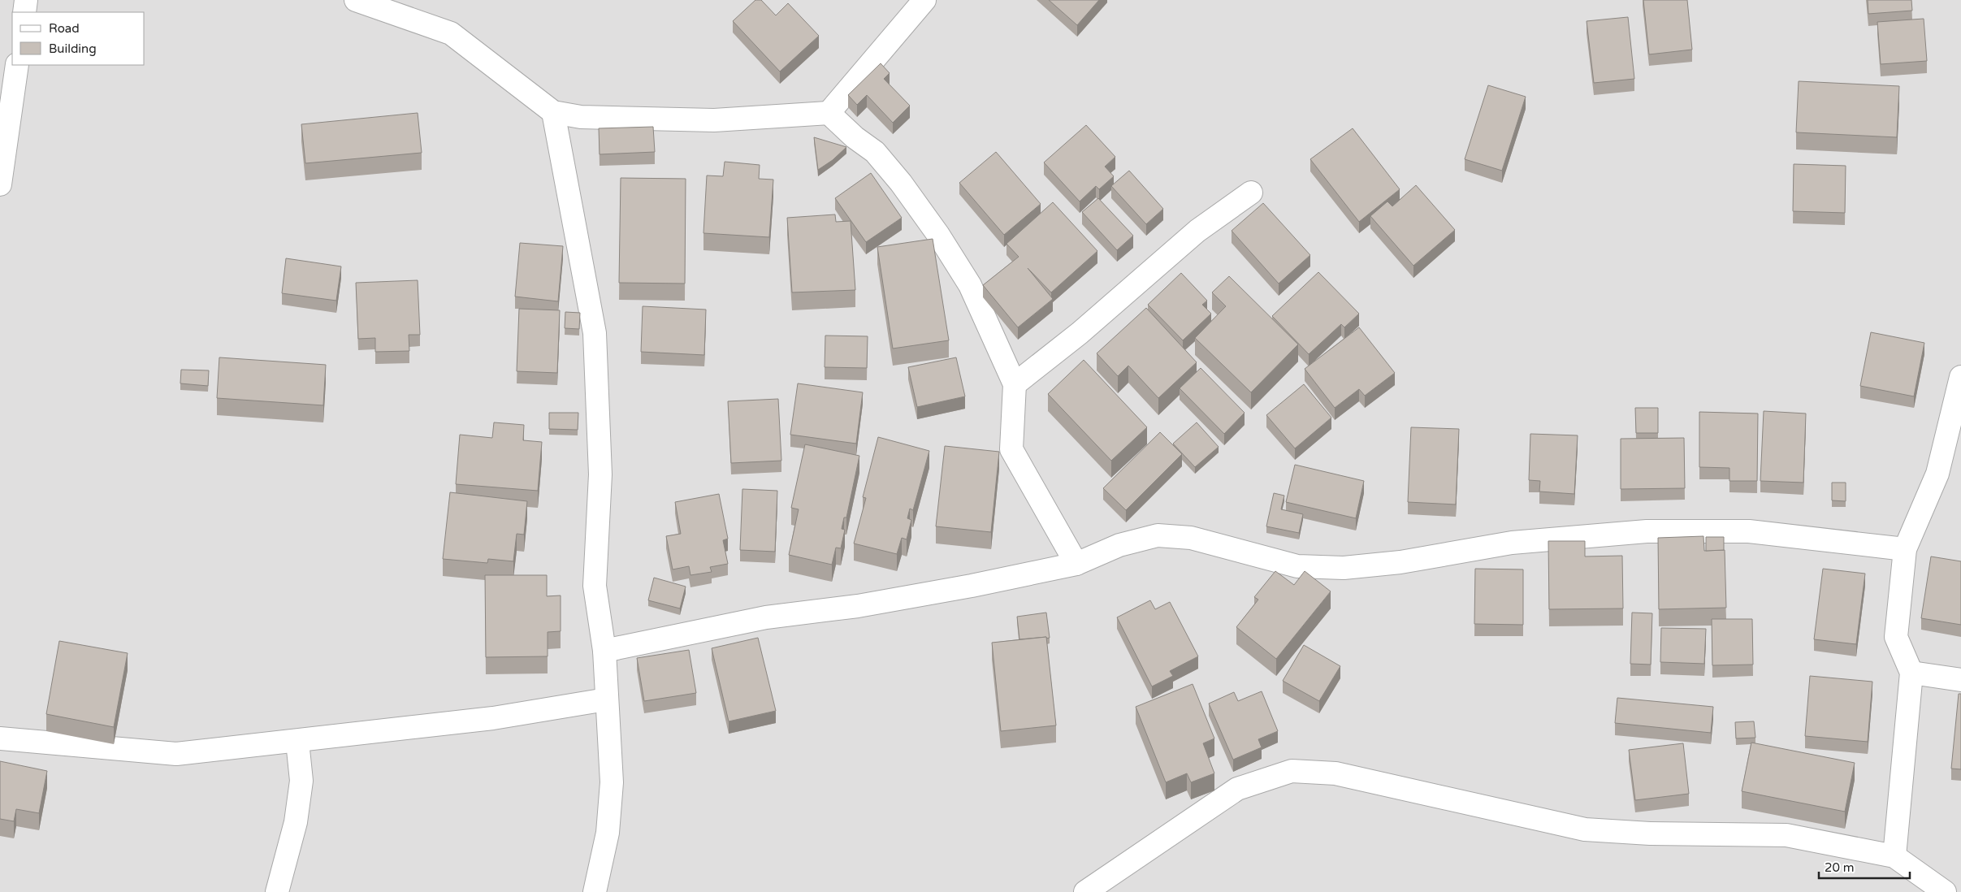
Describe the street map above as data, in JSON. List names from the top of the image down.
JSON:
{
  "legend": ["Road", "Building"],
  "scale_bar": "20 m"
}
